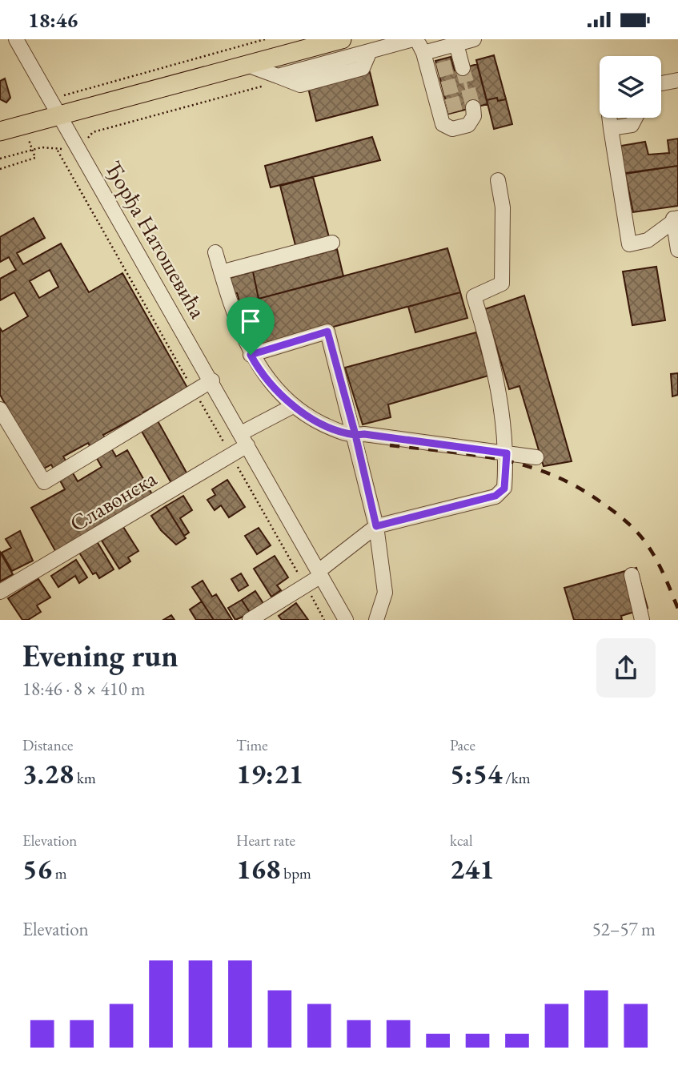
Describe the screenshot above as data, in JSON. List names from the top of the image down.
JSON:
{
  "streets": {
    "street": ["Ђорђа Натошевића", "Славонска"]
  },
  "crossings": [
    ["Ђорђа Натошевића", "Славонска"]
  ],
  "page": {
    "status": "18:46",
    "heading": ["Evening run", "18:46 · 8 × 410 m"],
    "stats": [
      ["Distance", "3.28 km"],
      ["Time", "19:21"],
      ["Pace", "5:54 /km"],
      ["Elevation", "56 m"],
      ["Heart rate", "168 bpm"],
      ["kcal", "241"]
    ],
    "chart": ["Elevation", "52–57 m"]
  }
}
